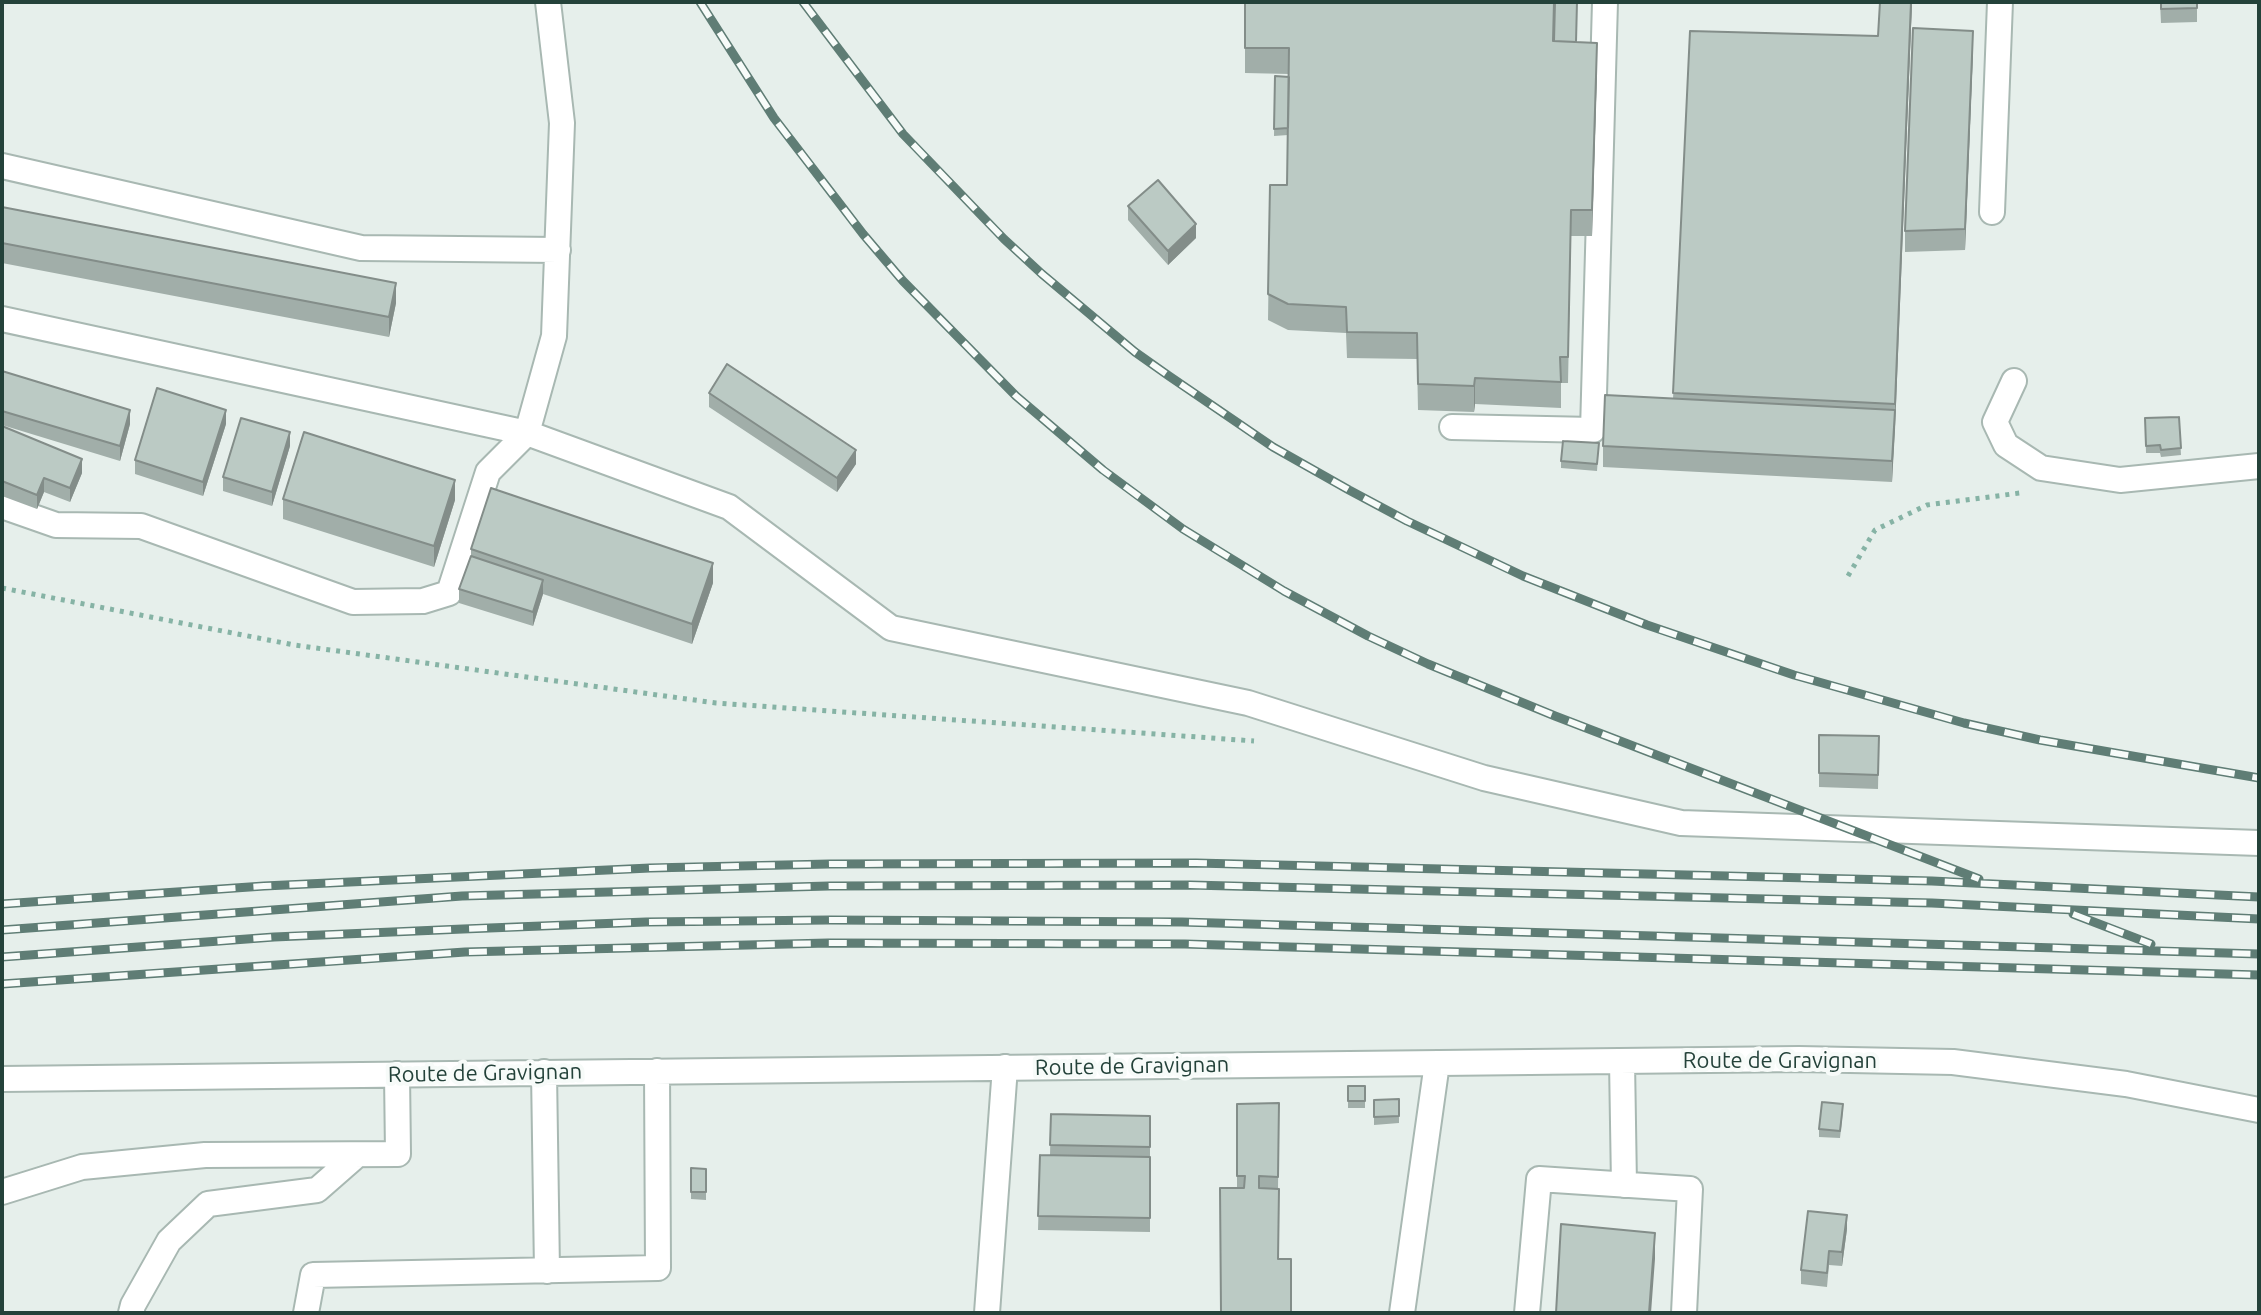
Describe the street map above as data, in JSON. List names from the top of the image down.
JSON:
{
  "streets": {
    "street": ["Route de Gravignan"]
  }
}
